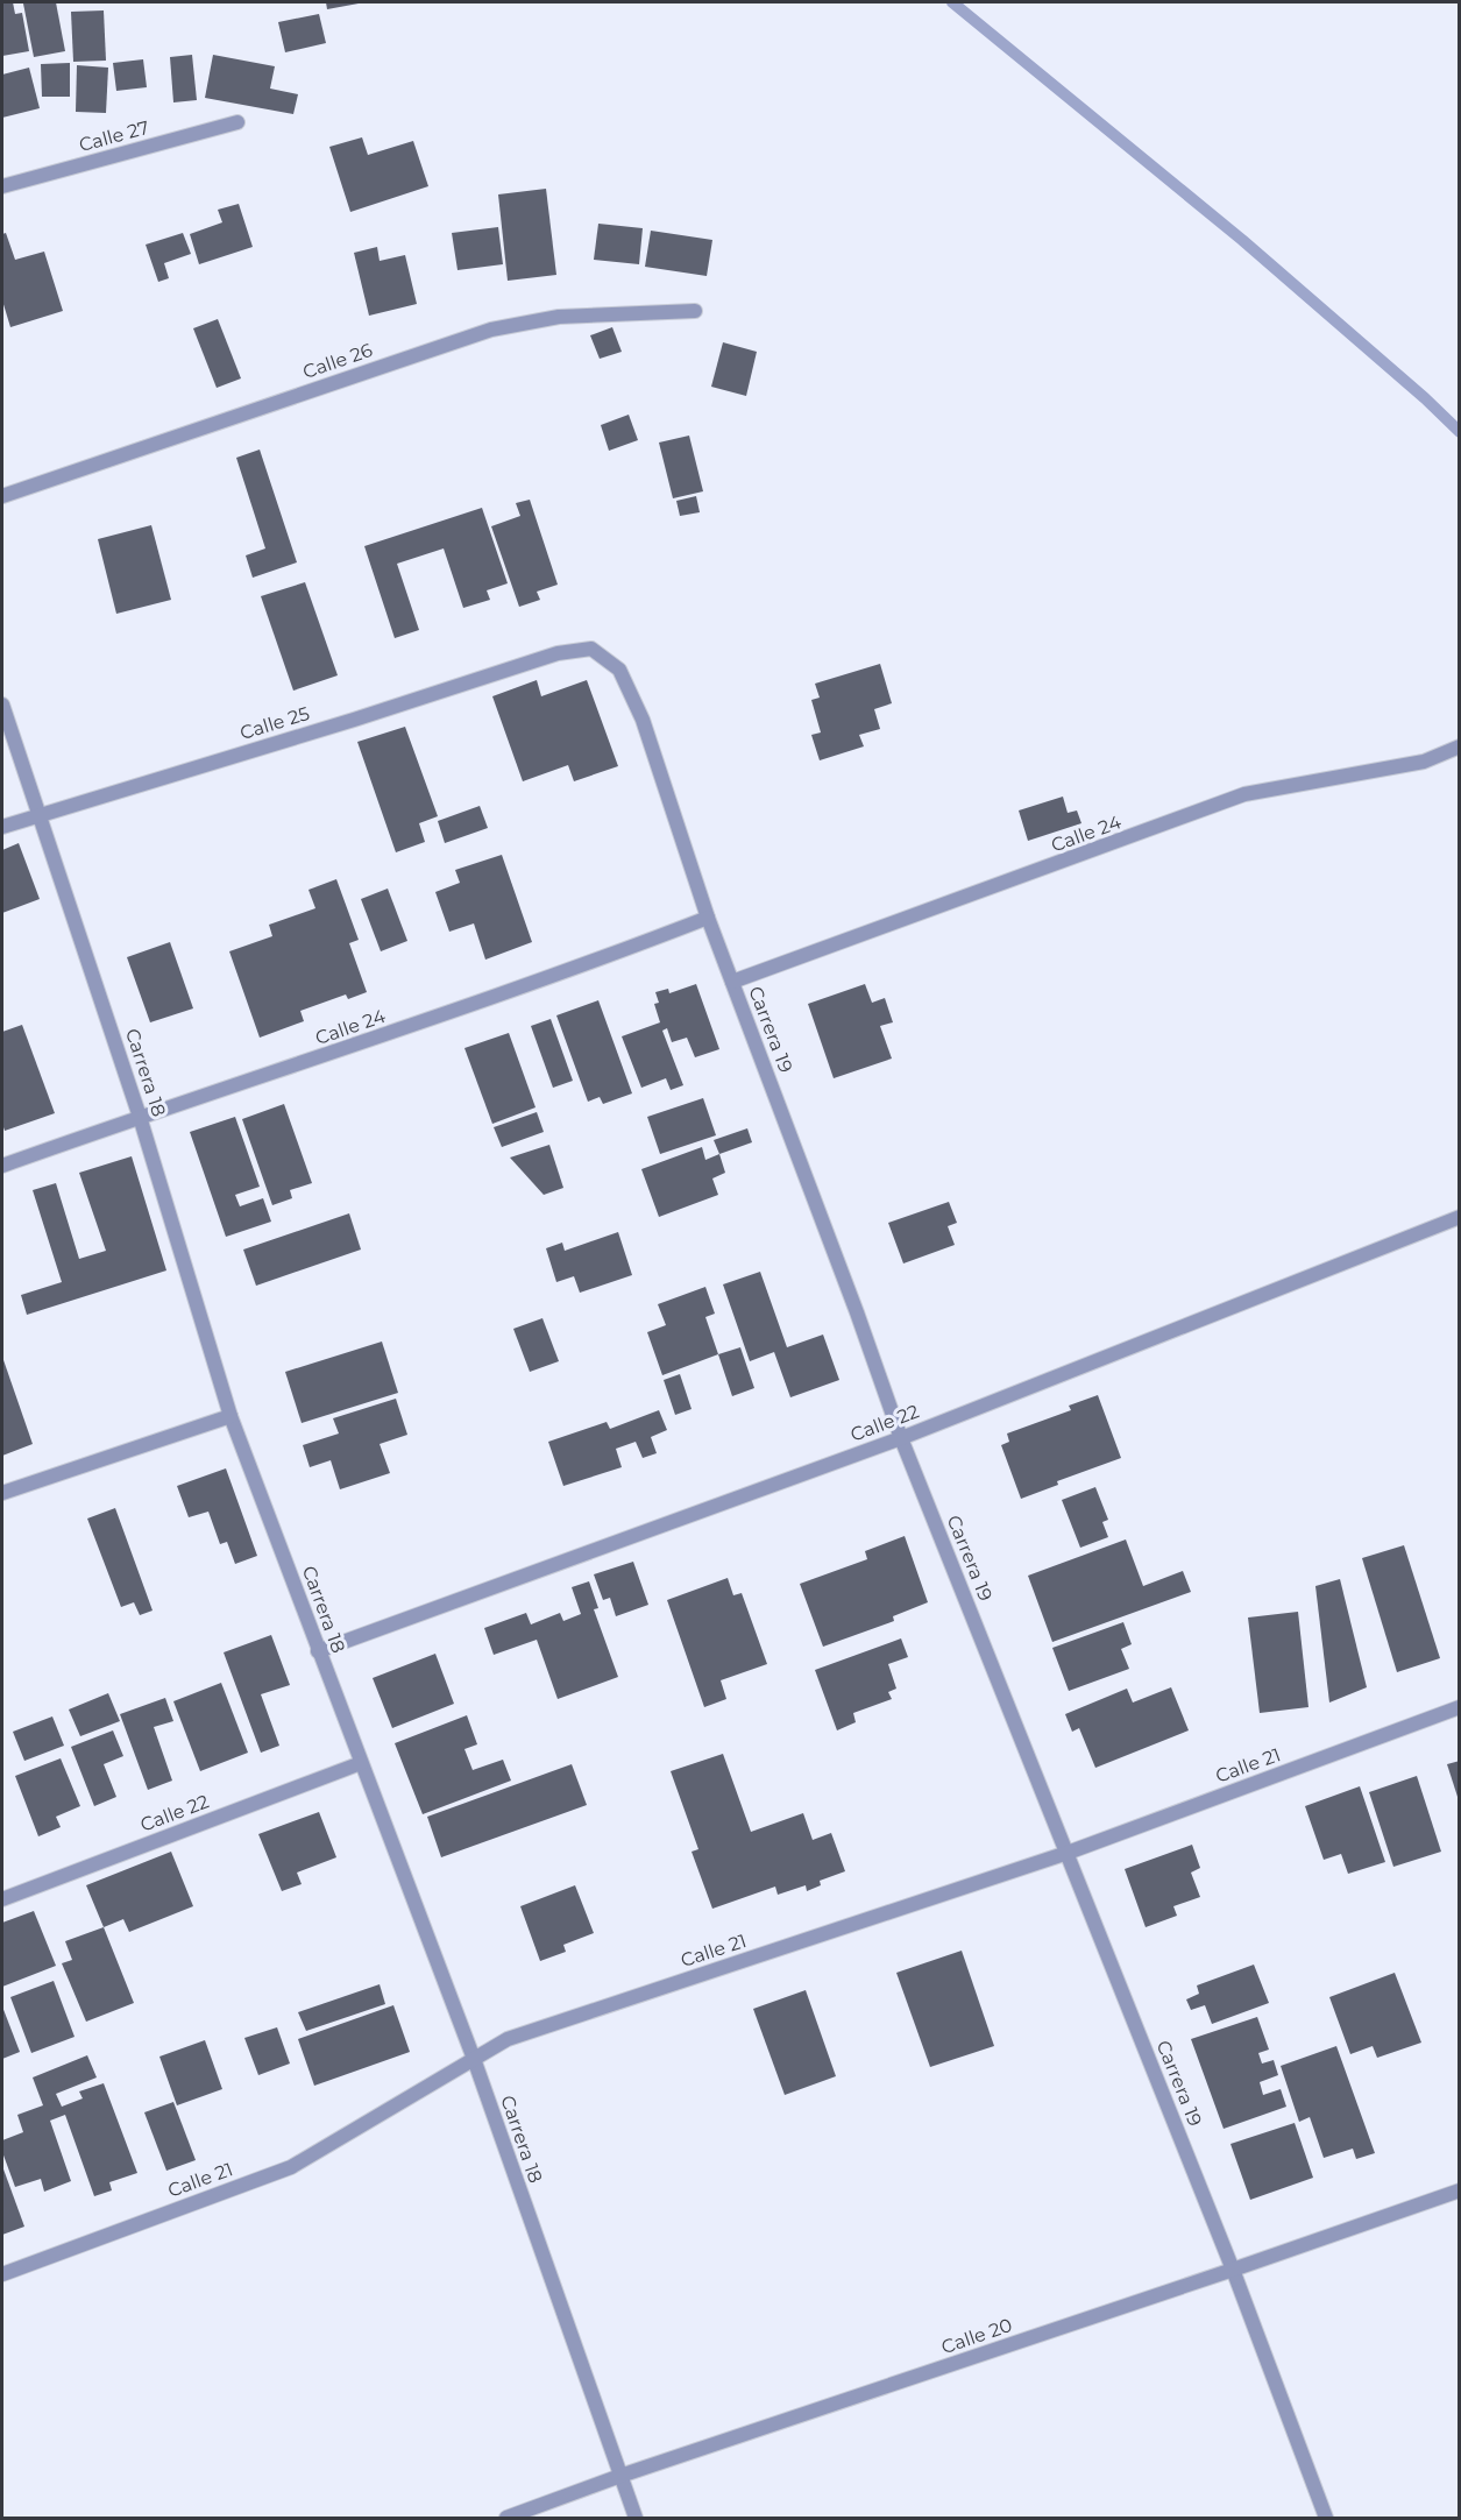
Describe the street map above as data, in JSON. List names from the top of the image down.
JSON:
{
  "streets": {
    "street": [
      "Calle 27",
      "Calle 26",
      "Calle 25",
      "Calle 24",
      "Carrera 19",
      "Carrera 18",
      "Calle 22",
      "Calle 21",
      "Calle 20"
    ]
  },
  "crossings": [
    ["Calle 25", "Carrera 19"],
    ["Calle 25", "Carrera 18"],
    ["Calle 24", "Carrera 19"],
    ["Calle 24", "Carrera 18"],
    ["Carrera 19", "Calle 22"],
    ["Carrera 19", "Calle 21"],
    ["Carrera 19", "Calle 20"],
    ["Carrera 18", "Calle 22"],
    ["Carrera 18", "Calle 21"],
    ["Carrera 18", "Calle 20"]
  ]
}
